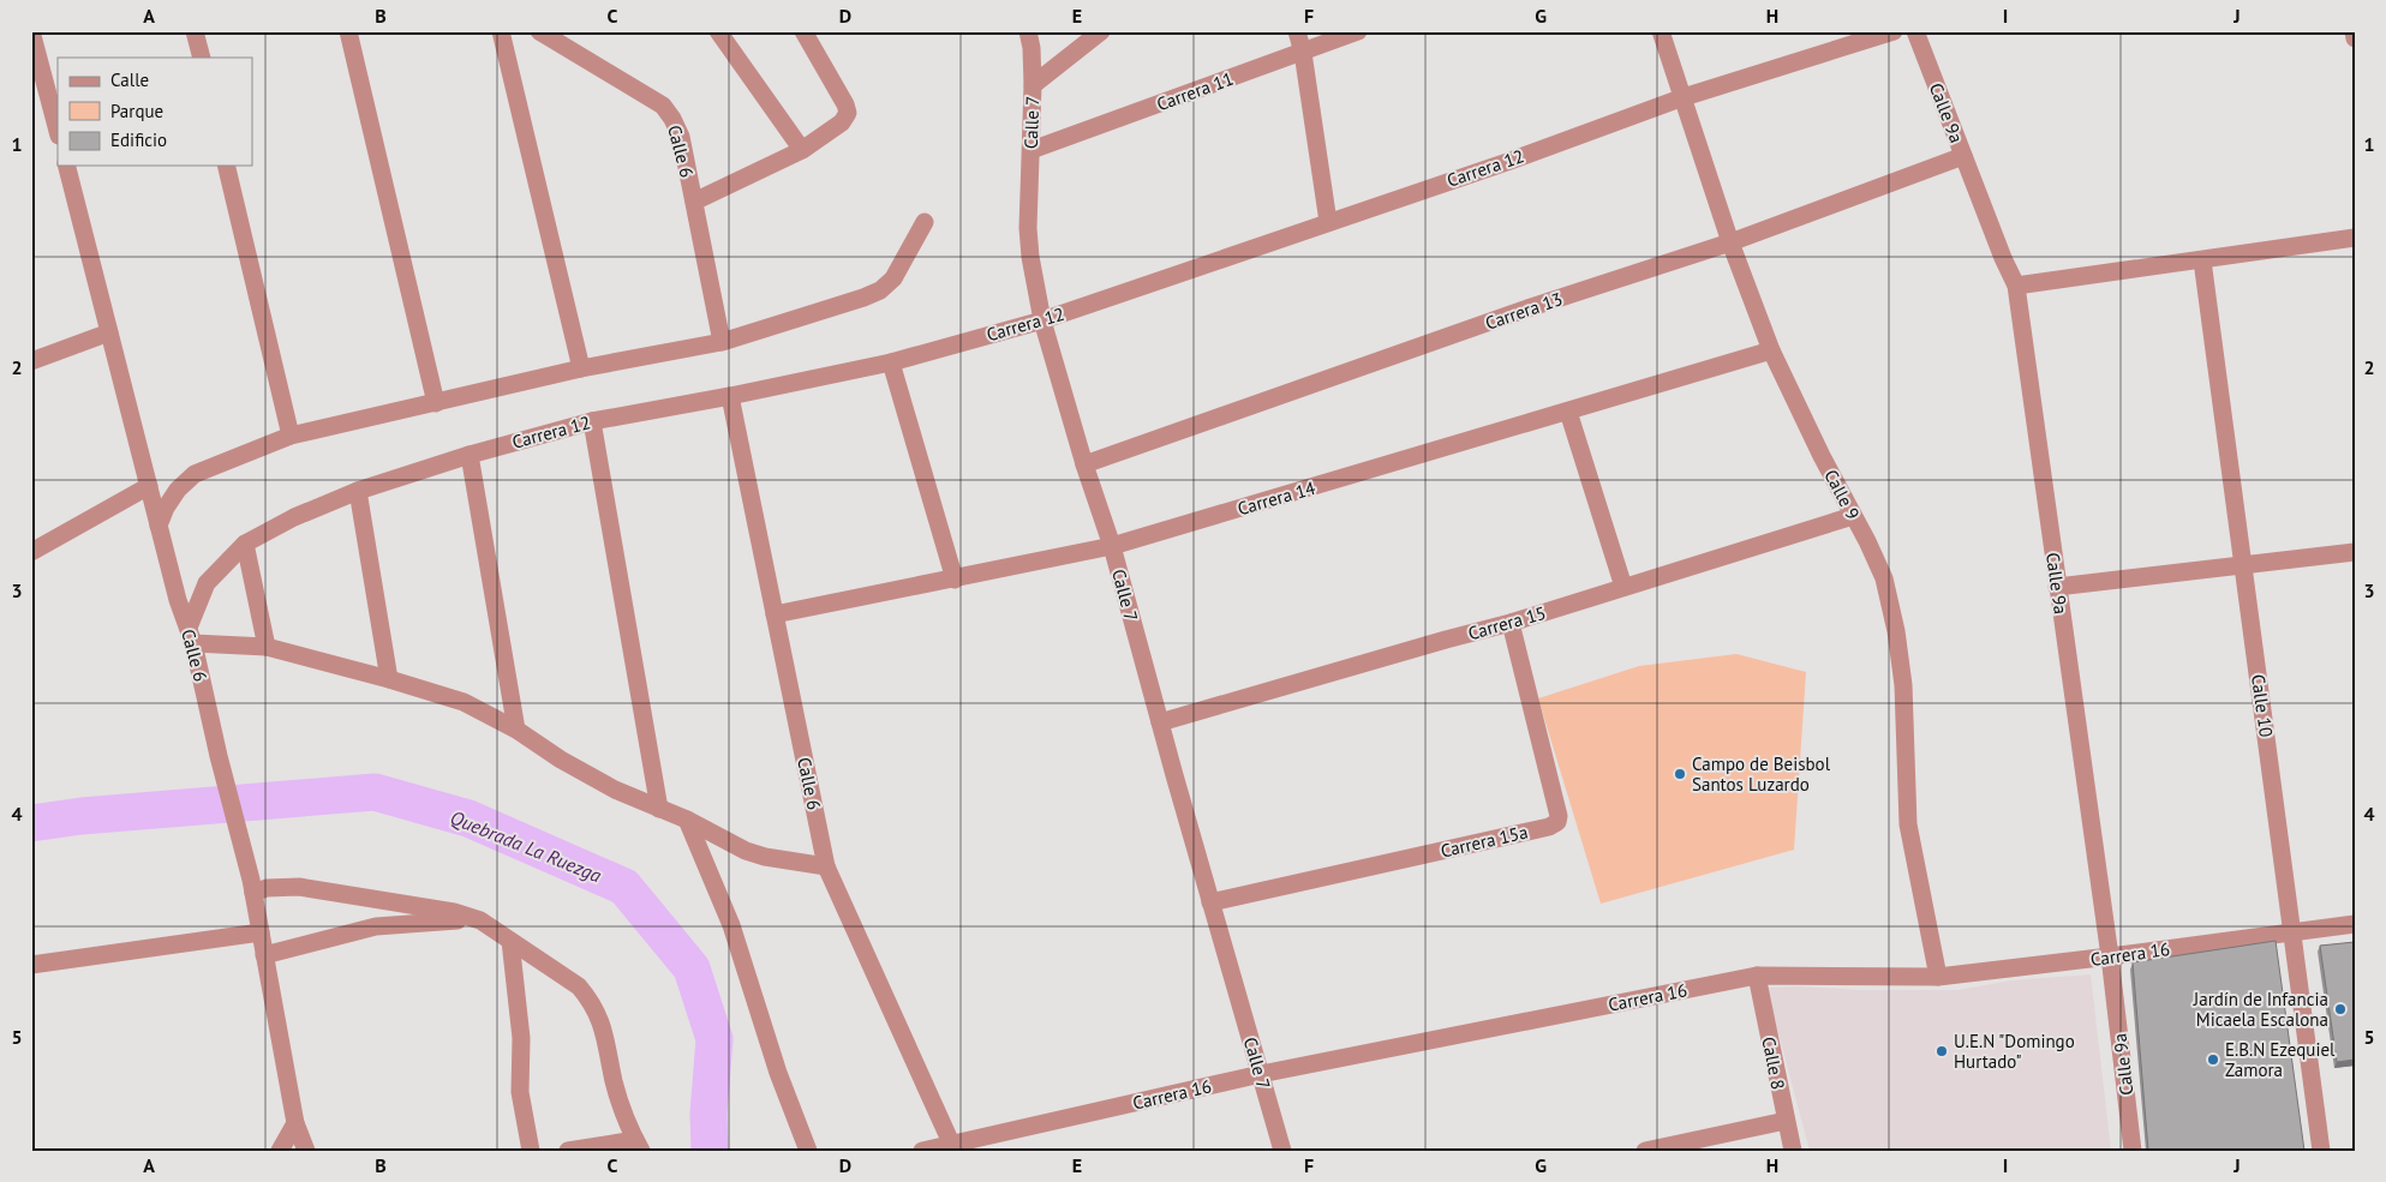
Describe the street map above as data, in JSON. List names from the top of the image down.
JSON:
{
  "streets": {
    "street": [
      "Carrera 11",
      "Calle 9a",
      "Calle 7",
      "Calle 6",
      "Carrera 12",
      "Carrera 13",
      "Calle 9",
      "Carrera 14",
      "Carrera 15",
      "Calle 10",
      "Carrera 15a",
      "Carrera 16",
      "Calle 8"
    ]
  },
  "crossings": [
    ["Carrera 11", "Calle 7"],
    ["Calle 9a", "Carrera 13"],
    ["Calle 9a", "Carrera 16"],
    ["Calle 7", "Carrera 12"],
    ["Calle 7", "Carrera 13"],
    ["Calle 7", "Carrera 14"],
    ["Calle 7", "Carrera 15"],
    ["Calle 7", "Carrera 15a"],
    ["Calle 7", "Carrera 16"],
    ["Calle 6", "Carrera 12"],
    ["Calle 6", "Carrera 14"],
    ["Calle 6", "Carrera 16"],
    ["Carrera 12", "Calle 9"],
    ["Carrera 13", "Calle 9"],
    ["Calle 9", "Carrera 14"],
    ["Calle 9", "Carrera 15"],
    ["Calle 9", "Carrera 16"],
    ["Carrera 15", "Carrera 15a"],
    ["Calle 10", "Carrera 16"],
    ["Carrera 16", "Calle 8"]
  ],
  "water": ["Quebrada La Ruezga"],
  "places": [
    "Campo de Beisbol Santos Luzardo",
    "Jardín de Infancia Micaela Escalona",
    "U.E.N \"Domingo Hurtado\"",
    "E.B.N Ezequiel Zamora"
  ],
  "legend": ["Calle", "Parque", "Edificio"],
  "grid": {
    "columns": [
      "A",
      "B",
      "C",
      "D",
      "E",
      "F",
      "G",
      "H",
      "I",
      "J"
    ],
    "rows": [
      "1",
      "2",
      "3",
      "4",
      "5"
    ]
  }
}
